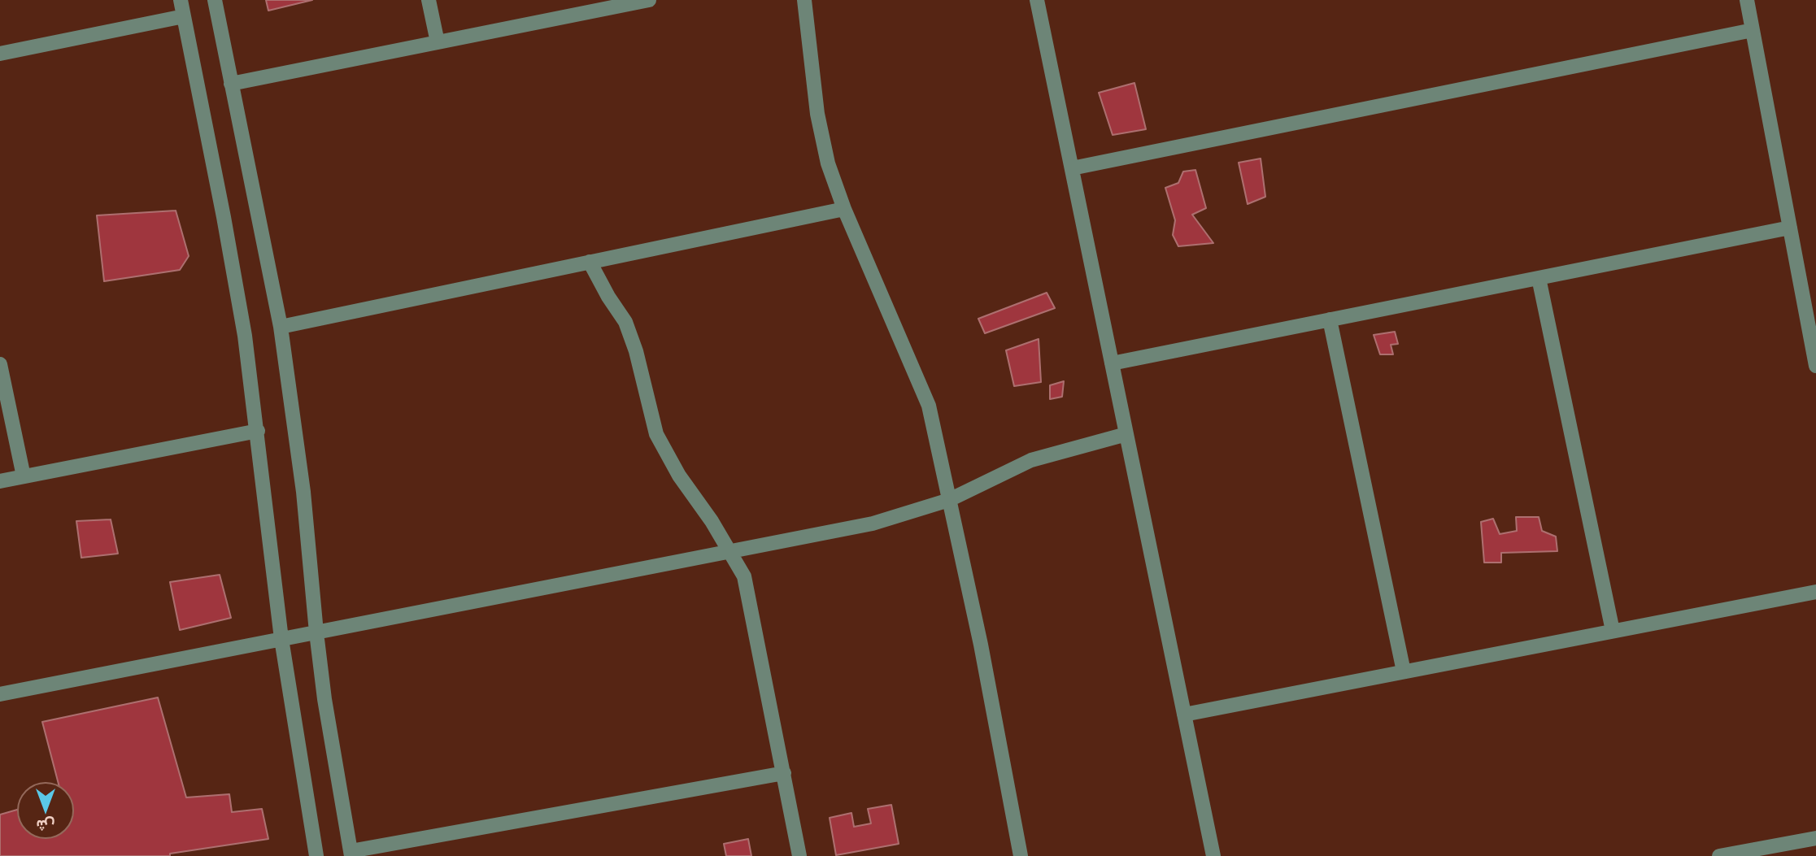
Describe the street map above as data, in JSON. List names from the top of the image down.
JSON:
{
  "north": "bottom"
}
